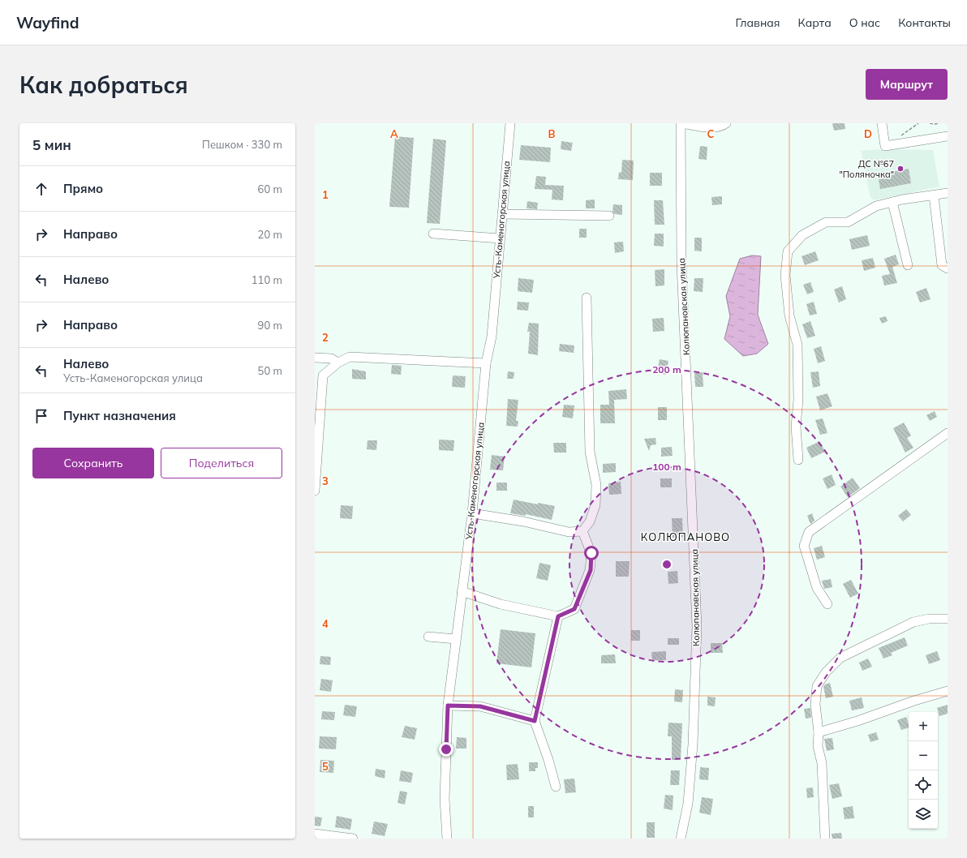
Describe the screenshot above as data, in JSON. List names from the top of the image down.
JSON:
{
  "streets": {
    "street": ["Усть-Каменогорская улица", "Колюпановская улица"]
  },
  "districts": ["КОЛЮПАНОВО"],
  "places": ["ДС №67 \"Поляночка\""],
  "page": {
    "header": "Wayfind",
    "nav": [
      "Главная",
      "Карта",
      "О нас",
      "Контакты"
    ],
    "buttons": [
      "Маршрут",
      ["Сохранить", "Поделиться"]
    ],
    "title": "Как добраться",
    "heading": ["5 мин", "Пешком · 330 m"],
    "list": [
      ["Прямо", "60 m"],
      ["Направо", "20 m"],
      ["Налево", "110 m"],
      ["Направо", "90 m"],
      ["Налево", "Усть-Каменогорская улица", "50 m"],
      "Пункт назначения"
    ],
    "map_buttons": ["+", "−"]
  },
  "grid": {
    "columns": [
      "A",
      "B",
      "C",
      "D"
    ],
    "rows": [
      "1",
      "2",
      "3",
      "4",
      "5"
    ]
  },
  "rings": ["200 m", "100 m"]
}
